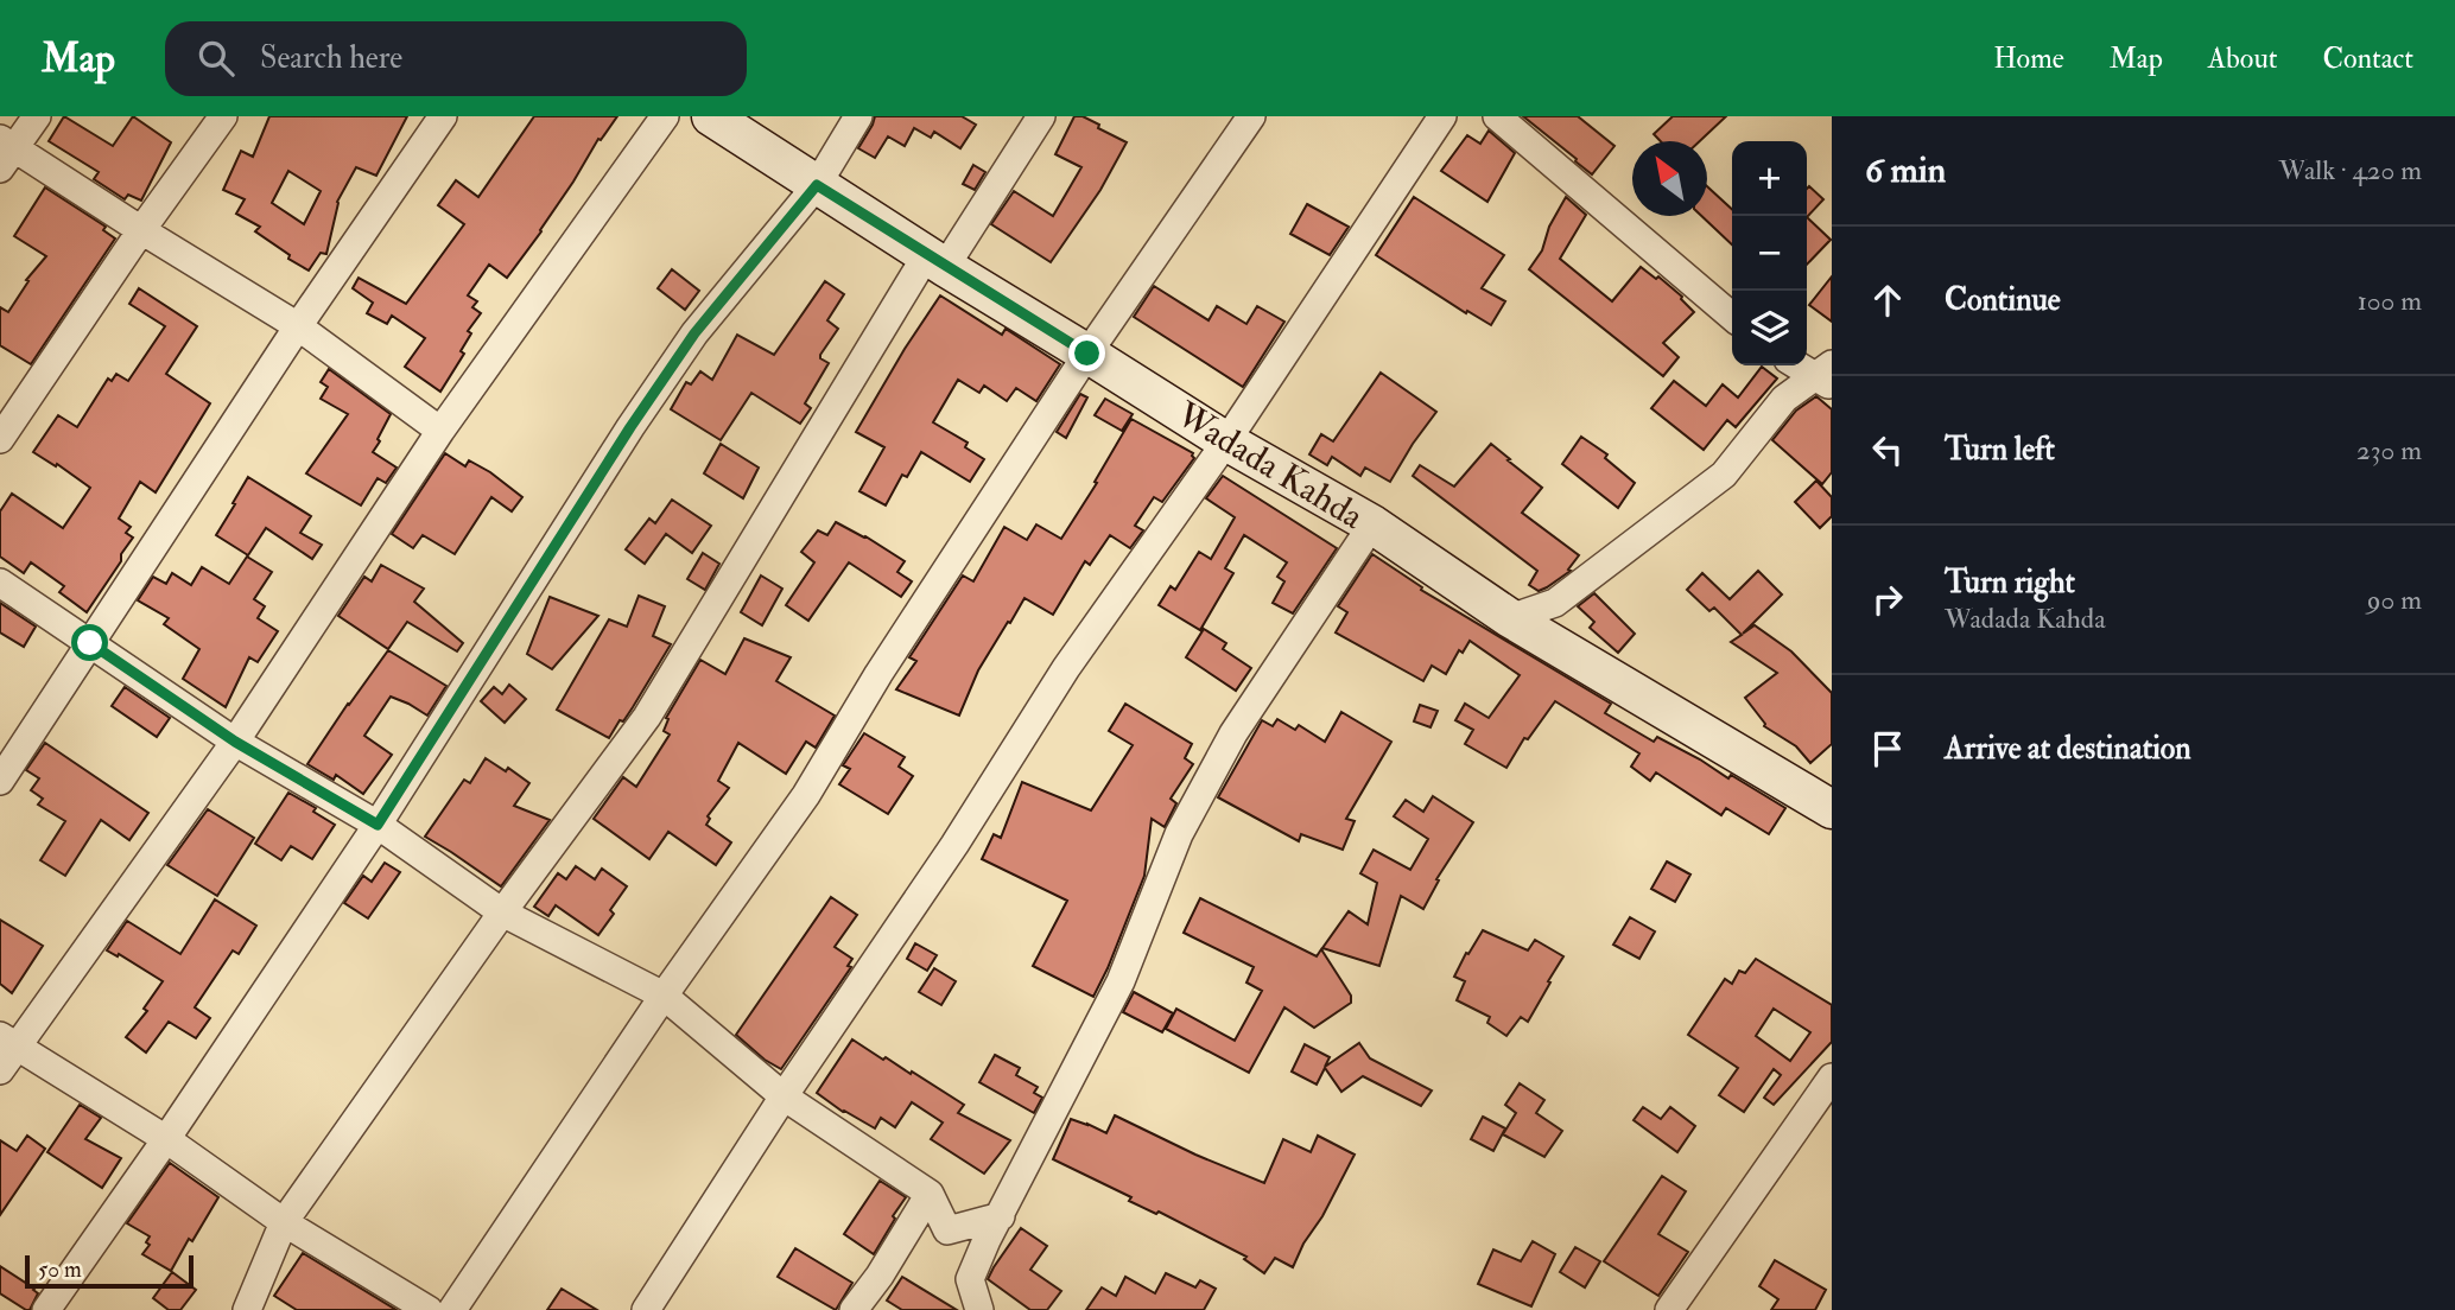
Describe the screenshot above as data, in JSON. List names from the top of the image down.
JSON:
{
  "streets": {
    "main road": ["Wadada Kahda"]
  },
  "scale_bar": "50 m",
  "north": "top left",
  "page": {
    "header": "Map",
    "search": "Search here",
    "nav": [
      "Home",
      "Map",
      "About",
      "Contact"
    ],
    "heading": ["6 min", "Walk · 420 m"],
    "map_buttons": ["+", "−"],
    "list": [
      ["Continue", "100 m"],
      ["Turn left", "230 m"],
      ["Turn right", "Wadada Kahda", "90 m"],
      "Arrive at destination"
    ],
    "scale": "50 m"
  }
}
